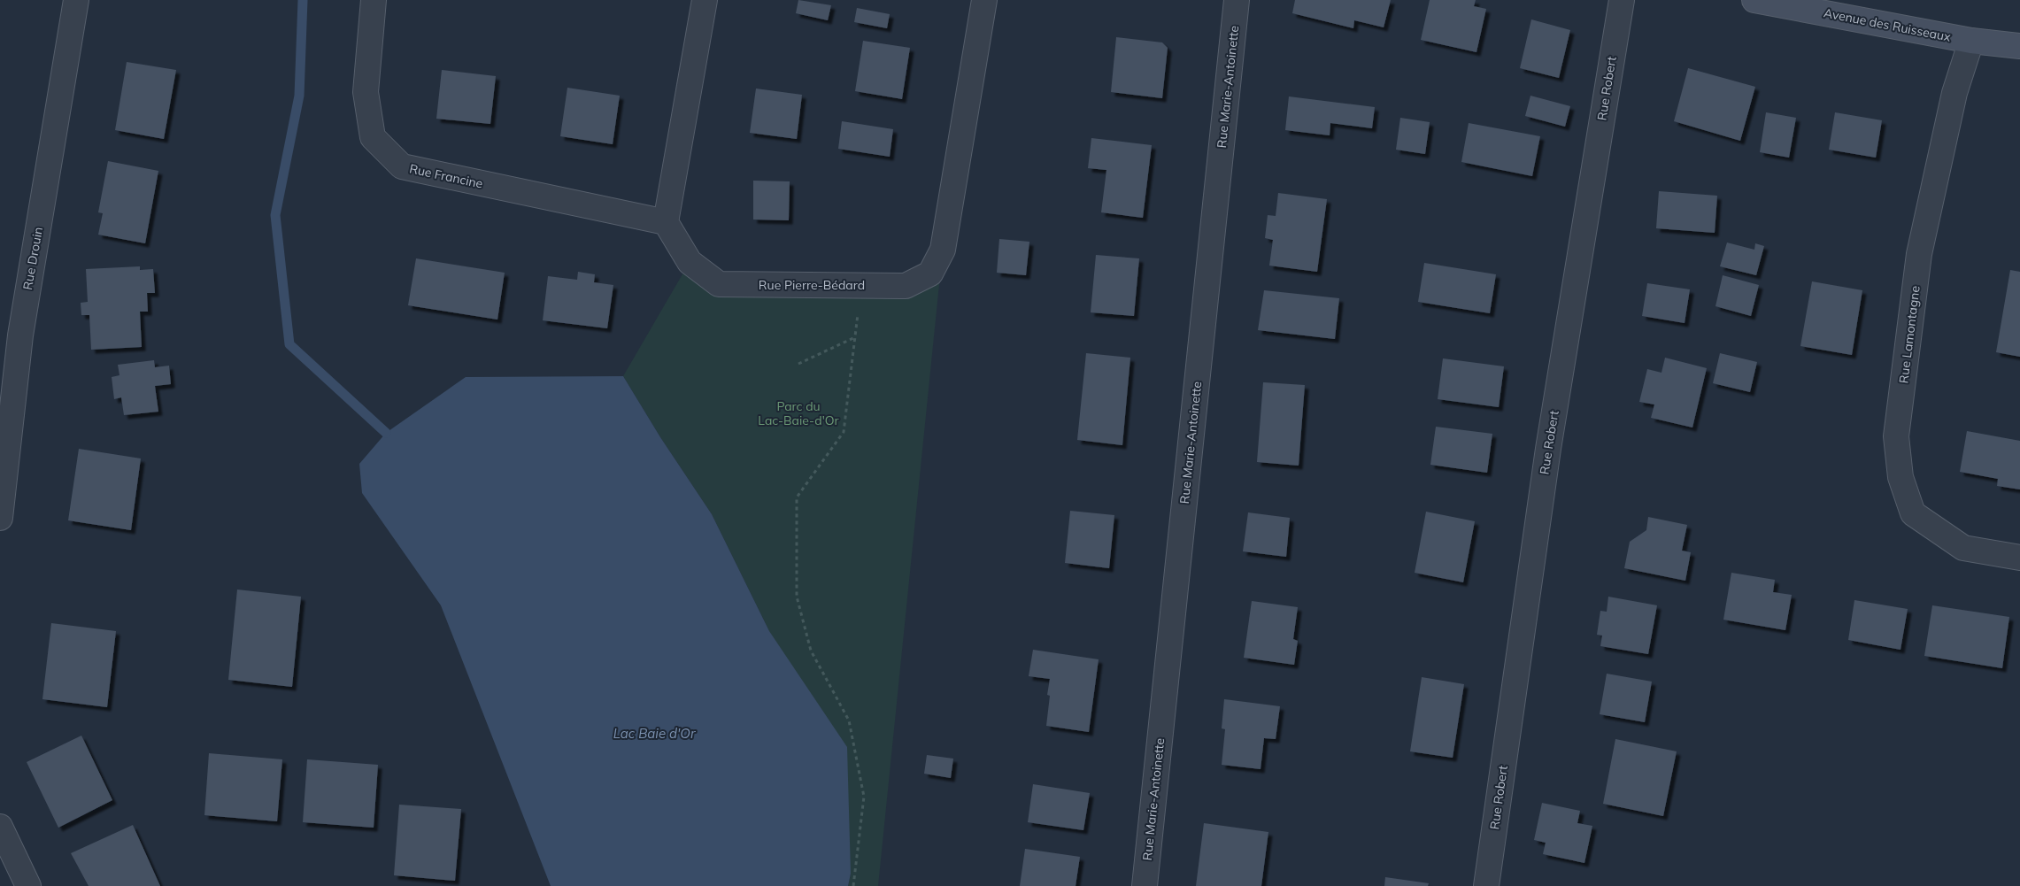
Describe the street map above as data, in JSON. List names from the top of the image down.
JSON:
{
  "streets": {
    "street": [
      "Avenue des Ruisseaux",
      "Rue Marie-Antoinette",
      "Rue Robert",
      "Rue Francine",
      "Rue Drouin",
      "Rue Pierre-Bédard",
      "Rue Lamontagne"
    ]
  },
  "crossings": [
    ["Avenue des Ruisseaux", "Rue Lamontagne"],
    ["Rue Francine", "Rue Pierre-Bédard"]
  ],
  "water": ["Lac Baie d'Or"],
  "parks": ["Parc du Lac-Baie-d'Or"]
}
